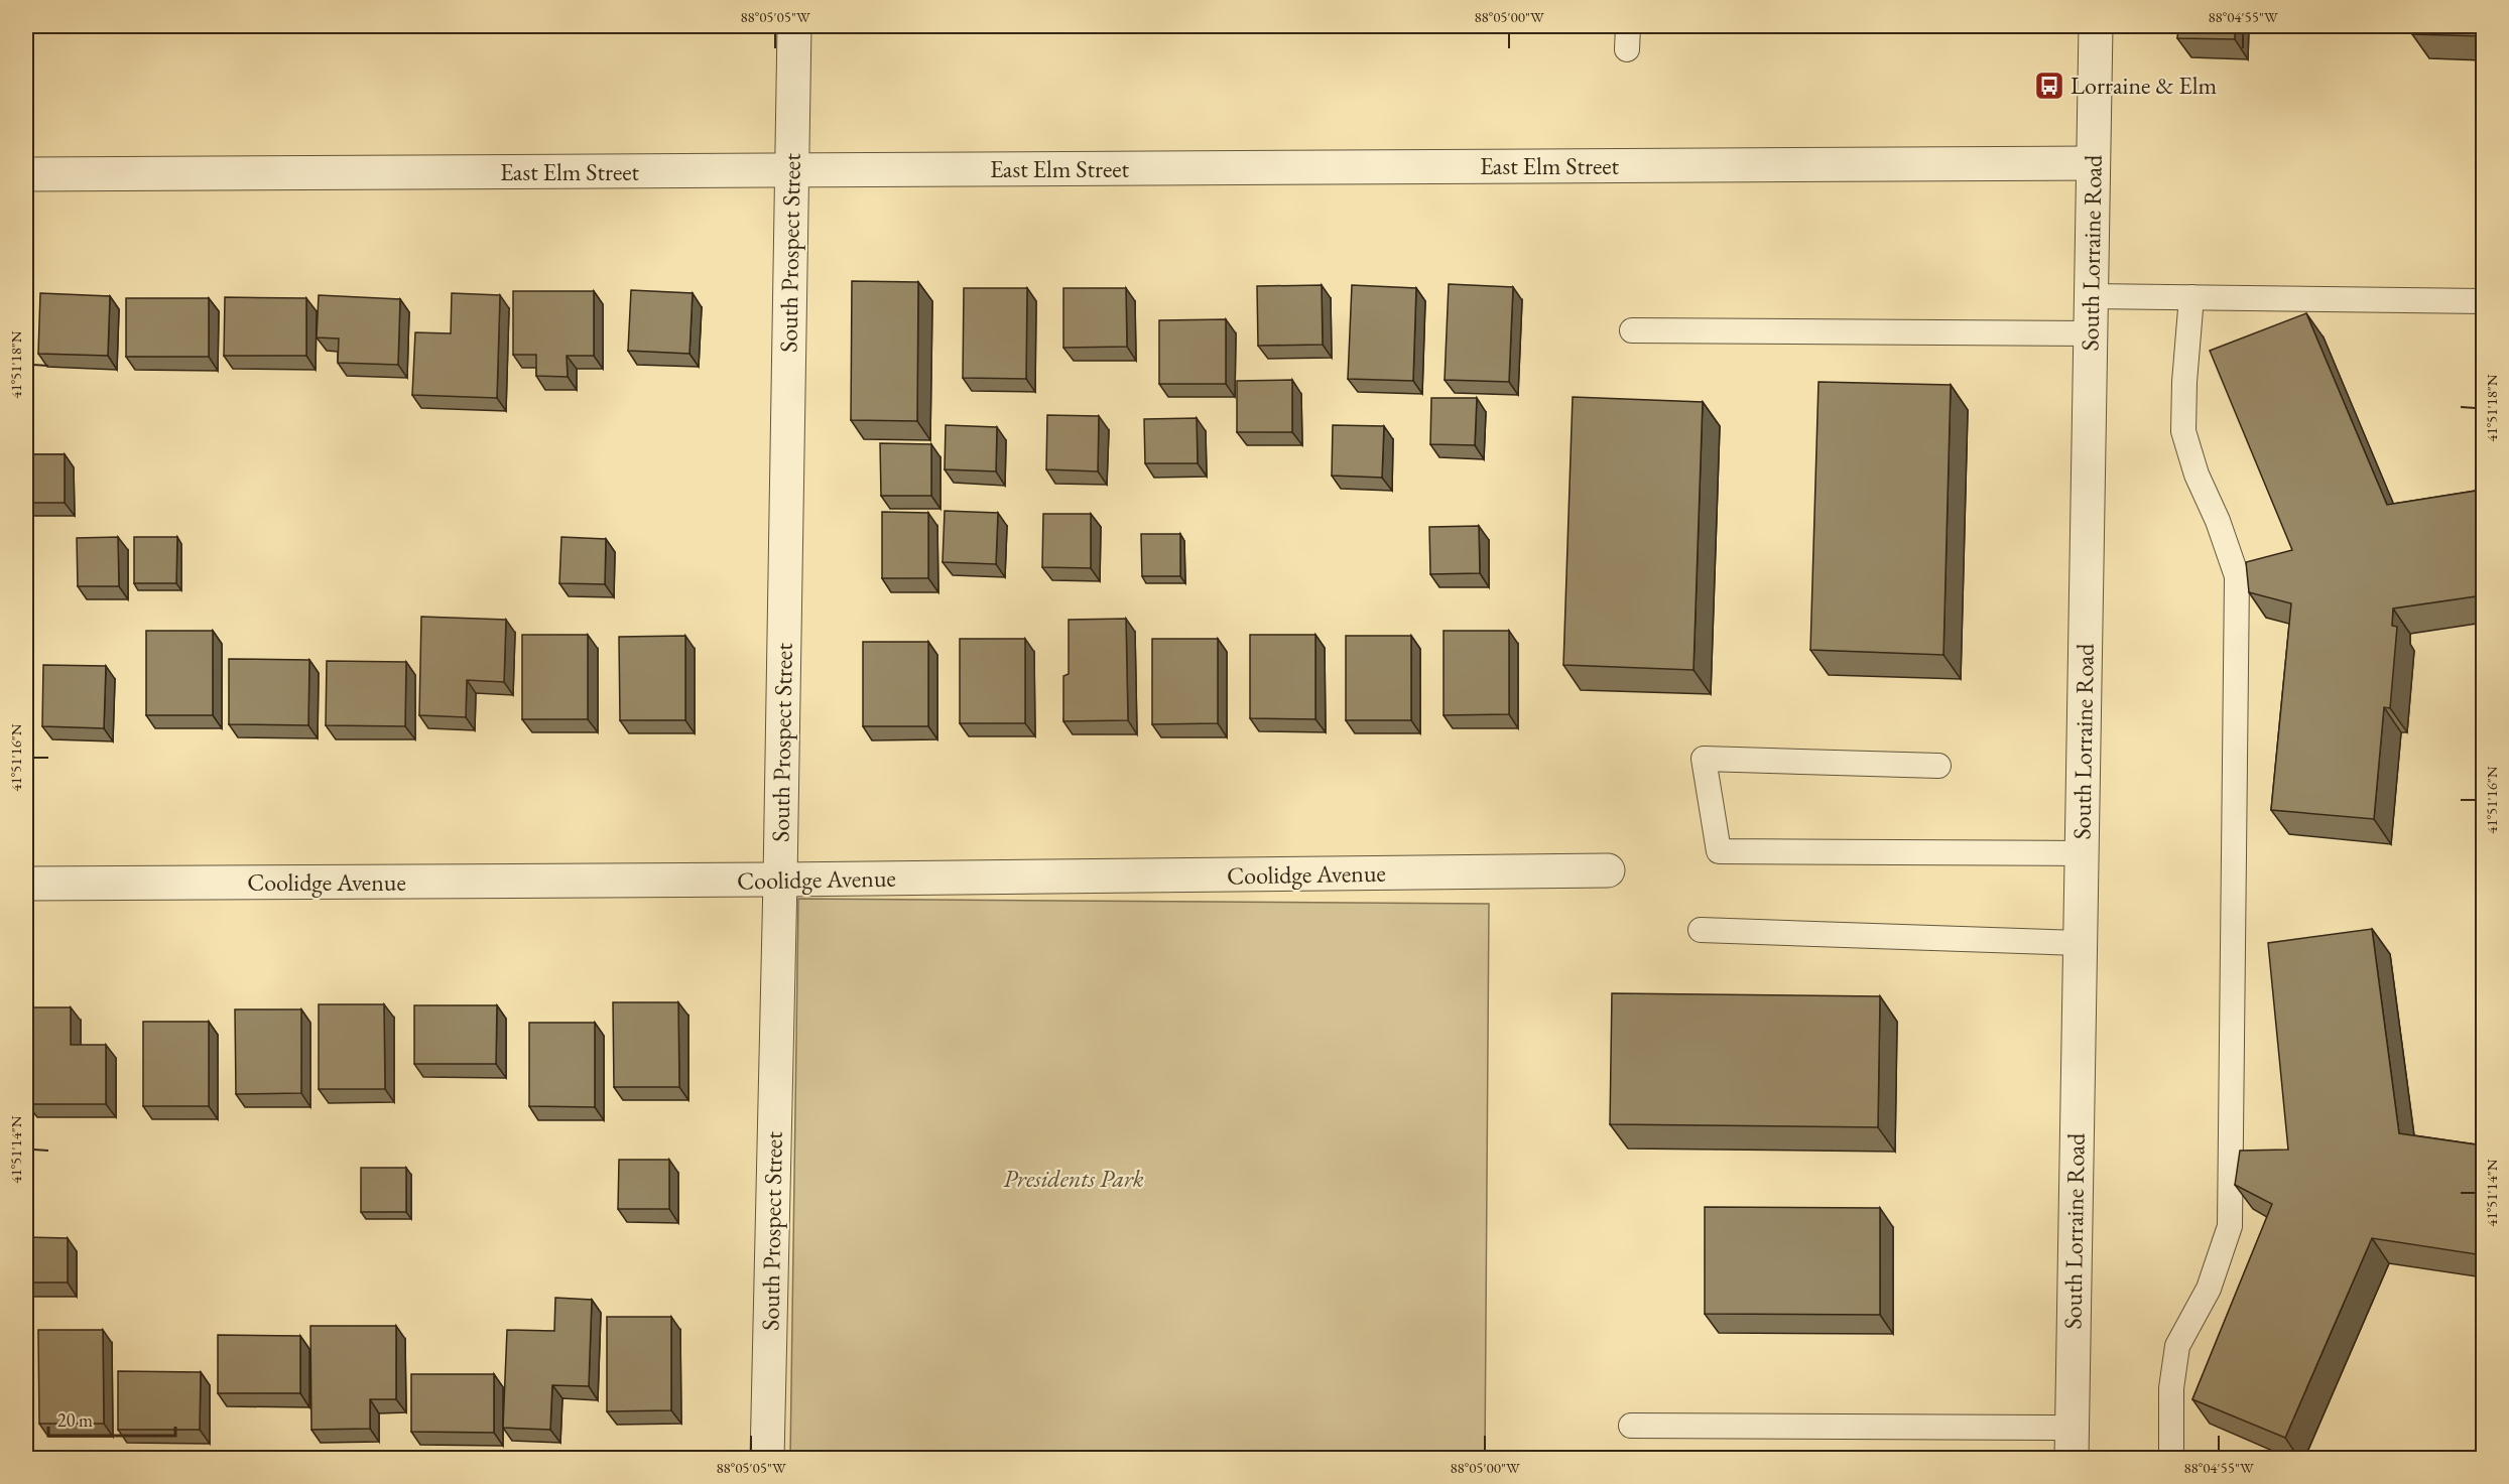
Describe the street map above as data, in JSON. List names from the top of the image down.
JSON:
{
  "streets": {
    "street": [
      "East Elm Street",
      "South Prospect Street",
      "South Lorraine Road",
      "Coolidge Avenue"
    ]
  },
  "crossings": [
    ["East Elm Street", "South Prospect Street"],
    ["East Elm Street", "South Lorraine Road"],
    ["South Prospect Street", "Coolidge Avenue"]
  ],
  "parks": ["Presidents Park"],
  "places": {
    "bus stop": ["Lorraine & Elm"]
  },
  "scale_bar": "20 m",
  "coordinates": [
    "88°05'05\"W",
    "88°05'00\"W",
    "88°04'55\"W",
    "41°51'18\"N",
    "41°51'16\"N",
    "41°51'14\"N"
  ]
}
